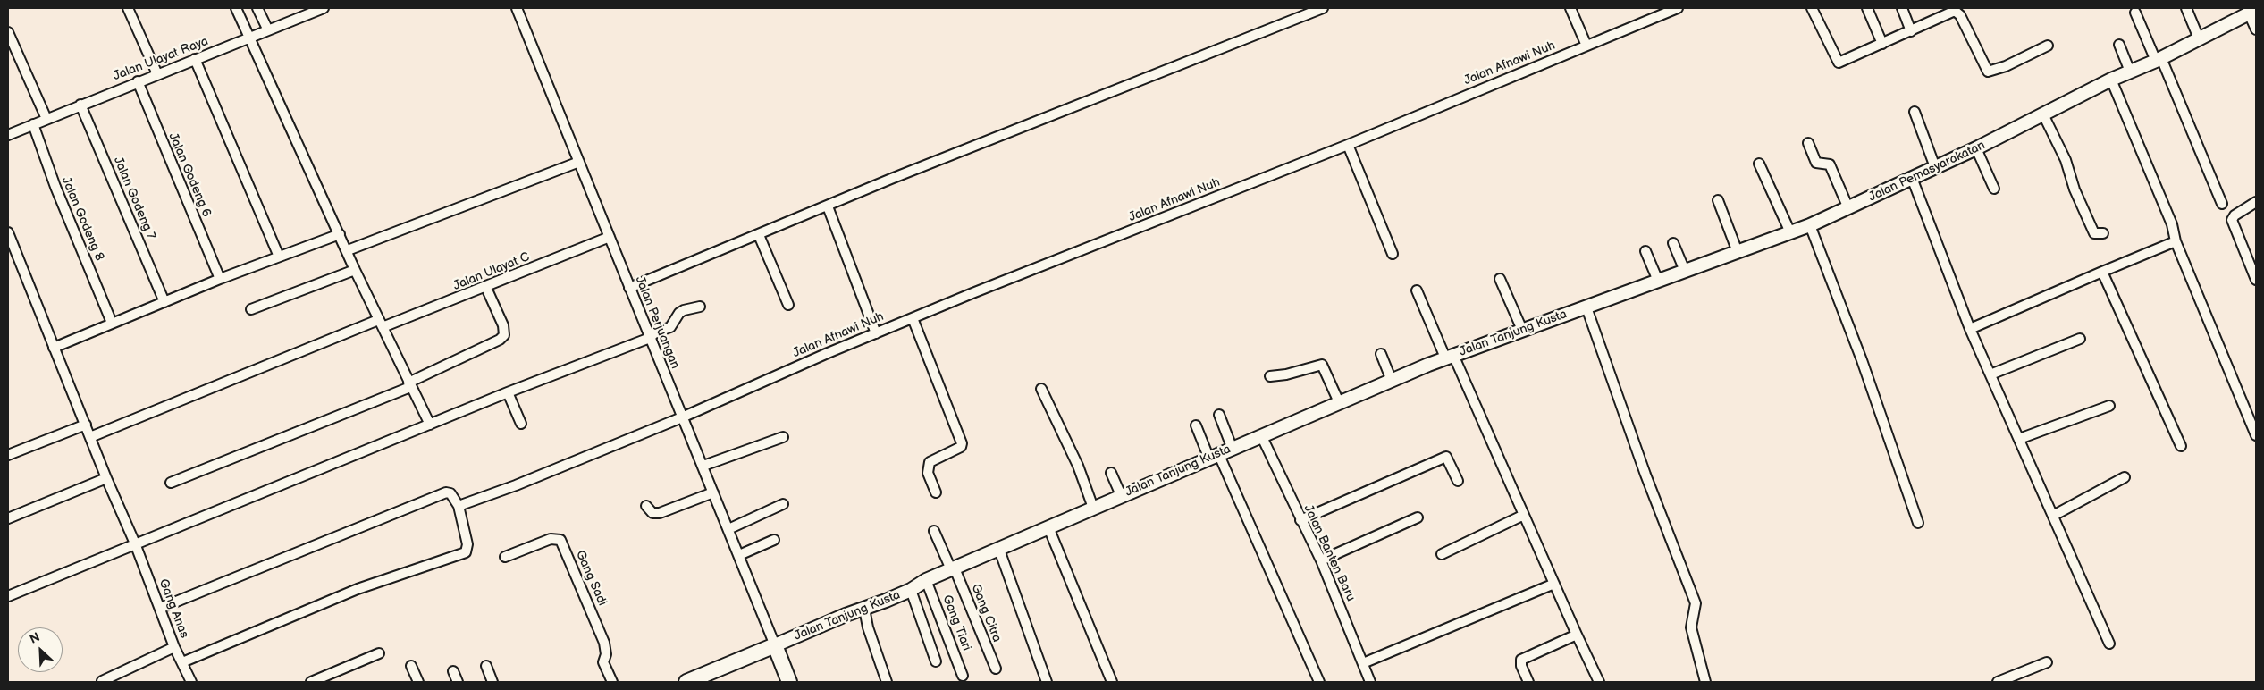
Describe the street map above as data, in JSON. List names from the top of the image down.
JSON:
{
  "streets": {
    "street": [
      "Jalan Ulayat Raya",
      "Jalan Afnawi Nuh",
      "Jalan Pemasyarakatan",
      "Jalan Godeng 6",
      "Jalan Godeng 7",
      "Jalan Godeng 8",
      "Jalan Ulayat C",
      "Jalan Perjuangan",
      "Jalan Tanjung Kusta",
      "Jalan Banten Baru",
      "Gang Sadi",
      "Gang Anas",
      "Gang Citra",
      "Gang Tiari"
    ]
  },
  "crossings": [
    ["Jalan Ulayat Raya", "Jalan Godeng 6"],
    ["Jalan Ulayat Raya", "Jalan Godeng 7"],
    ["Jalan Ulayat Raya", "Jalan Godeng 8"],
    ["Jalan Afnawi Nuh", "Jalan Perjuangan"],
    ["Jalan Pemasyarakatan", "Jalan Tanjung Kusta"],
    ["Jalan Ulayat C", "Jalan Perjuangan"],
    ["Jalan Ulayat C", "Gang Anas"],
    ["Jalan Perjuangan", "Jalan Tanjung Kusta"],
    ["Jalan Tanjung Kusta", "Jalan Banten Baru"],
    ["Jalan Tanjung Kusta", "Gang Citra"],
    ["Jalan Tanjung Kusta", "Gang Tiari"]
  ],
  "north": "top left"
}
